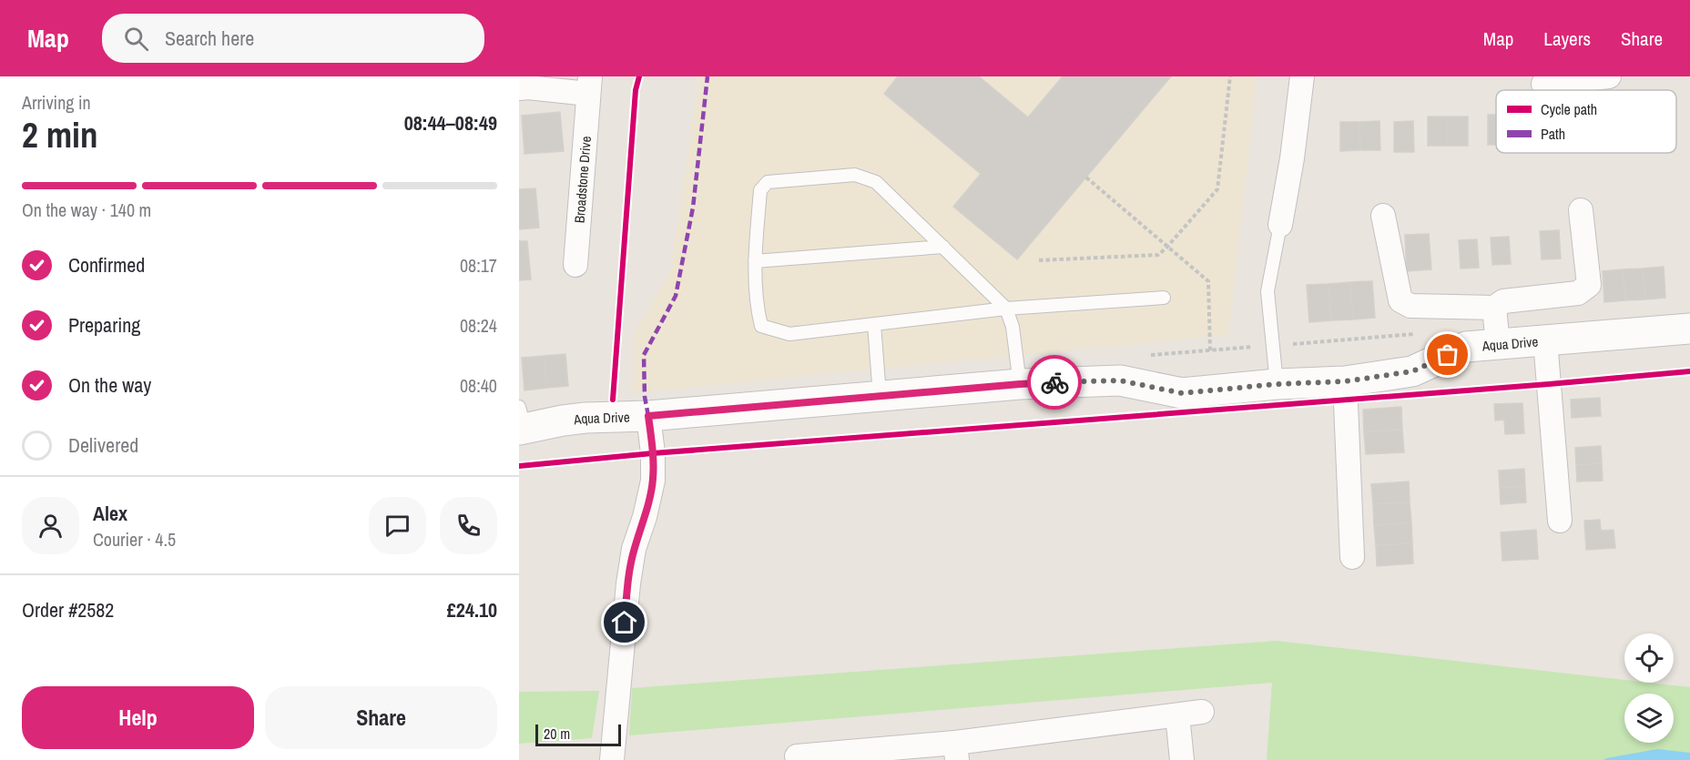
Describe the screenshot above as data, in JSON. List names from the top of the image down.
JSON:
{
  "streets": {
    "street": ["Broadstone Drive", "Aqua Drive"]
  },
  "legend": ["Cycle path", "Path"],
  "scale_bar": "20 m",
  "page": {
    "header": "Map",
    "search": "Search here",
    "nav": ["Map", "Layers", "Share"],
    "heading": ["2 min", "Arriving in", "08:44–08:49"],
    "panel": [
      "Alex",
      "Courier · 4.5",
      "Order #2582",
      "£24.10"
    ],
    "bar": "On the way · 140 m",
    "list": [
      ["Confirmed", "08:17"],
      ["Preparing", "08:24"],
      ["On the way", "08:40"],
      "Delivered"
    ],
    "buttons": ["Help", "Share"],
    "scale": "20 m"
  }
}
